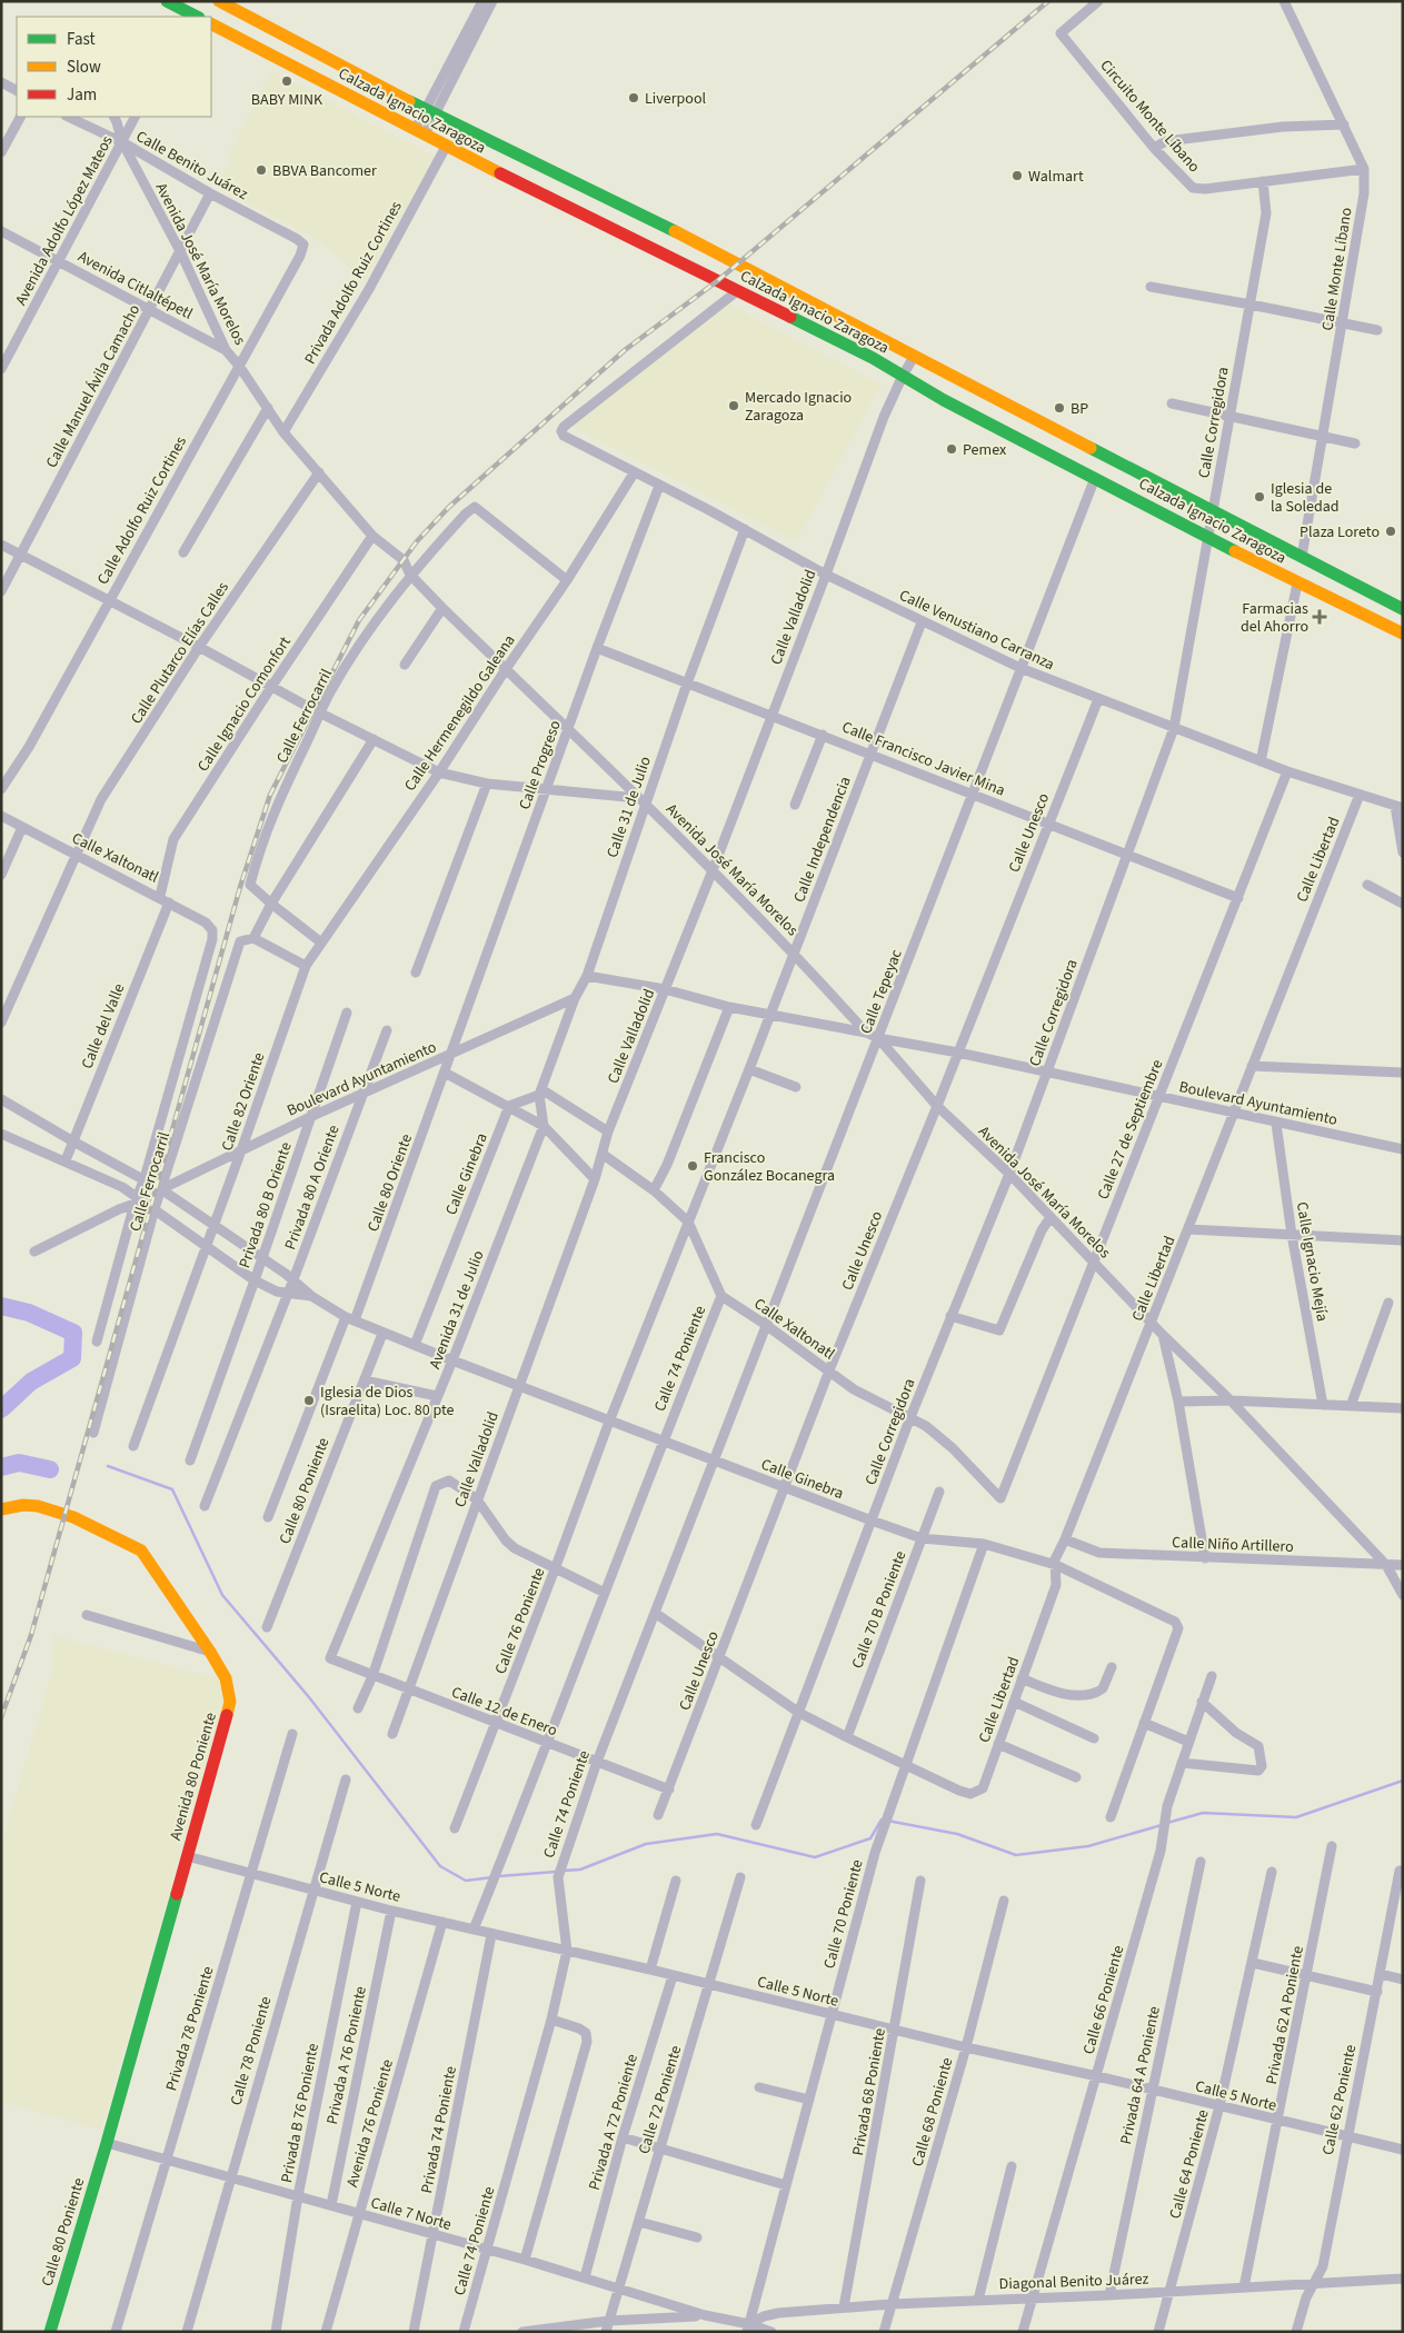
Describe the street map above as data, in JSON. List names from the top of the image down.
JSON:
{
  "streets": {
    "main road": ["Calzada Ignacio Zaragoza", "Calle 80 Poniente", "Avenida 80 Poniente"],
    "street": [
      "Circuito Monte Líbano",
      "Calle Benito Juárez",
      "Avenida Adolfo López Mateos",
      "Avenida José María Morelos",
      "Calle Monte Líbano",
      "Privada Adolfo Ruiz Cortines",
      "Avenida Citlaltépetl",
      "Calle Manuel Ávila Camacho",
      "Calle Corregidora",
      "Calle Adolfo Ruiz Cortines",
      "Calle Valladolid",
      "Calle Venustiano Carranza",
      "Calle Plutarco Elías Calles",
      "Calle Ignacio Comonfort",
      "Calle Hermenegildo Galeana",
      "Calle Ferrocarril",
      "Calle Francisco Javier Mina",
      "Calle Progreso",
      "Calle 31 de Julio",
      "Calle Unesco",
      "Calle Independencia",
      "Calle Xaltonatl",
      "Calle Libertad",
      "Calle Tepeyac",
      "Calle del Valle",
      "Boulevard Ayuntamiento",
      "Calle 82 Oriente",
      "Calle 27 de Septiembre",
      "Calle Ginebra",
      "Calle 80 Oriente",
      "Privada 80 A Oriente",
      "Privada 80 B Oriente",
      "Calle Ignacio Mejía",
      "Avenida 31 de Julio",
      "Calle 74 Poniente",
      "Calle Niño Artillero",
      "Calle 70 B Poniente",
      "Calle 76 Poniente",
      "Calle 12 de Enero",
      "Calle 5 Norte",
      "Calle 70 Poniente",
      "Calle 66 Poniente",
      "Privada 62 A Poniente",
      "Privada 78 Poniente",
      "Calle 78 Poniente",
      "Privada A 76 Poniente",
      "Privada 64 A Poniente",
      "Privada 68 Poniente",
      "Calle 72 Poniente",
      "Calle 62 Poniente",
      "Calle 68 Poniente",
      "Privada B 76 Poniente",
      "Privada A 72 Poniente",
      "Avenida 76 Poniente",
      "Privada 74 Poniente",
      "Calle 64 Poniente",
      "Calle 7 Norte",
      "Diagonal Benito Juárez"
    ]
  },
  "crossings": [
    ["Calzada Ignacio Zaragoza", "Calle Monte Líbano"],
    ["Calzada Ignacio Zaragoza", "Privada Adolfo Ruiz Cortines"],
    ["Calzada Ignacio Zaragoza", "Calle Corregidora"],
    ["Calzada Ignacio Zaragoza", "Calle Valladolid"],
    ["Calzada Ignacio Zaragoza", "Calle Venustiano Carranza"],
    ["Calzada Ignacio Zaragoza", "Calle Tepeyac"],
    ["Circuito Monte Líbano", "Calle Monte Líbano"],
    ["Circuito Monte Líbano", "Calle Corregidora"],
    ["Calle Benito Juárez", "Avenida Adolfo López Mateos"],
    ["Calle Benito Juárez", "Avenida José María Morelos"],
    ["Calle Benito Juárez", "Calle Manuel Ávila Camacho"],
    ["Calle Benito Juárez", "Calle Adolfo Ruiz Cortines"],
    ["Avenida Adolfo López Mateos", "Avenida José María Morelos"],
    ["Avenida Adolfo López Mateos", "Avenida Citlaltépetl"],
    ["Avenida José María Morelos", "Privada Adolfo Ruiz Cortines"],
    ["Avenida José María Morelos", "Avenida Citlaltépetl"],
    ["Avenida José María Morelos", "Calle Manuel Ávila Camacho"],
    ["Avenida José María Morelos", "Calle Corregidora"],
    ["Avenida José María Morelos", "Calle Adolfo Ruiz Cortines"],
    ["Avenida José María Morelos", "Calle Valladolid"],
    ["Avenida José María Morelos", "Calle Plutarco Elías Calles"],
    ["Avenida José María Morelos", "Calle Ignacio Comonfort"],
    ["Avenida José María Morelos", "Calle Hermenegildo Galeana"],
    ["Avenida José María Morelos", "Calle Ferrocarril"],
    ["Avenida José María Morelos", "Calle Progreso"],
    ["Avenida José María Morelos", "Calle 31 de Julio"],
    ["Avenida José María Morelos", "Calle Unesco"],
    ["Avenida José María Morelos", "Calle Independencia"],
    ["Avenida José María Morelos", "Calle Libertad"],
    ["Avenida José María Morelos", "Calle Tepeyac"],
    ["Avenida José María Morelos", "Boulevard Ayuntamiento"],
    ["Avenida José María Morelos", "Calle 27 de Septiembre"],
    ["Avenida José María Morelos", "Calle Niño Artillero"],
    ["Avenida Citlaltépetl", "Calle Manuel Ávila Camacho"],
    ["Calle Corregidora", "Calle Venustiano Carranza"],
    ["Calle Corregidora", "Calle Francisco Javier Mina"],
    ["Calle Corregidora", "Calle Xaltonatl"],
    ["Calle Corregidora", "Boulevard Ayuntamiento"],
    ["Calle Corregidora", "Calle Ginebra"],
    ["Calle Valladolid", "Calle Venustiano Carranza"],
    ["Calle Valladolid", "Calle Francisco Javier Mina"],
    ["Calle Valladolid", "Calle Ginebra"],
    ["Calle Valladolid", "Calle 12 de Enero"],
    ["Calle Venustiano Carranza", "Calle Hermenegildo Galeana"],
    ["Calle Venustiano Carranza", "Calle Progreso"],
    ["Calle Venustiano Carranza", "Calle 31 de Julio"],
    ["Calle Venustiano Carranza", "Calle Unesco"],
    ["Calle Venustiano Carranza", "Calle Independencia"],
    ["Calle Venustiano Carranza", "Calle Libertad"],
    ["Calle Venustiano Carranza", "Calle Tepeyac"],
    ["Calle Venustiano Carranza", "Calle 27 de Septiembre"],
    ["Calle Plutarco Elías Calles", "Calle Xaltonatl"],
    ["Calle Ignacio Comonfort", "Calle Xaltonatl"],
    ["Calle Ignacio Comonfort", "Calle del Valle"],
    ["Calle Hermenegildo Galeana", "Calle Ferrocarril"],
    ["Calle Hermenegildo Galeana", "Calle 82 Oriente"],
    ["Calle Ferrocarril", "Boulevard Ayuntamiento"],
    ["Calle Ferrocarril", "Calle Ginebra"],
    ["Calle Francisco Javier Mina", "Calle Progreso"],
    ["Calle Francisco Javier Mina", "Calle 31 de Julio"],
    ["Calle Francisco Javier Mina", "Calle Unesco"],
    ["Calle Francisco Javier Mina", "Calle Independencia"],
    ["Calle Francisco Javier Mina", "Calle Tepeyac"],
    ["Calle Francisco Javier Mina", "Calle 27 de Septiembre"],
    ["Calle Progreso", "Boulevard Ayuntamiento"],
    ["Calle Progreso", "Calle 80 Oriente"],
    ["Calle 31 de Julio", "Boulevard Ayuntamiento"],
    ["Calle 31 de Julio", "Avenida 31 de Julio"],
    ["Calle Unesco", "Calle Xaltonatl"],
    ["Calle Unesco", "Boulevard Ayuntamiento"],
    ["Calle Unesco", "Calle Ginebra"],
    ["Calle Unesco", "Calle 12 de Enero"],
    ["Calle Independencia", "Calle 76 Poniente"],
    ["Calle Xaltonatl", "Calle Tepeyac"],
    ["Calle Xaltonatl", "Calle del Valle"],
    ["Calle Xaltonatl", "Calle 27 de Septiembre"],
    ["Calle Xaltonatl", "Calle Ginebra"],
    ["Calle Xaltonatl", "Calle 74 Poniente"],
    ["Calle Libertad", "Boulevard Ayuntamiento"],
    ["Calle Libertad", "Calle Ginebra"],
    ["Calle Libertad", "Calle Niño Artillero"],
    ["Calle Libertad", "Calle 70 Poniente"],
    ["Calle Tepeyac", "Boulevard Ayuntamiento"],
    ["Calle Tepeyac", "Calle Ginebra"],
    ["Calle Tepeyac", "Calle 74 Poniente"],
    ["Calle del Valle", "Calle Ginebra"],
    ["Boulevard Ayuntamiento", "Calle 82 Oriente"],
    ["Boulevard Ayuntamiento", "Calle 27 de Septiembre"],
    ["Boulevard Ayuntamiento", "Calle Ginebra"],
    ["Boulevard Ayuntamiento", "Calle 80 Oriente"],
    ["Boulevard Ayuntamiento", "Privada 80 A Oriente"],
    ["Boulevard Ayuntamiento", "Privada 80 B Oriente"],
    ["Boulevard Ayuntamiento", "Calle Ignacio Mejía"],
    ["Calle 82 Oriente", "Calle Ginebra"],
    ["Calle Ginebra", "Calle 80 Oriente"],
    ["Calle Ginebra", "Privada 80 A Oriente"],
    ["Calle Ginebra", "Privada 80 B Oriente"],
    ["Calle Ginebra", "Avenida 31 de Julio"],
    ["Calle Ginebra", "Calle 74 Poniente"],
    ["Calle Ginebra", "Calle 80 Poniente"],
    ["Calle Ginebra", "Calle 70 B Poniente"],
    ["Calle Ginebra", "Calle 76 Poniente"],
    ["Calle Ginebra", "Calle 70 Poniente"],
    ["Avenida 31 de Julio", "Calle 12 de Enero"],
    ["Calle 74 Poniente", "Calle 12 de Enero"],
    ["Calle 74 Poniente", "Calle 5 Norte"],
    ["Calle 74 Poniente", "Calle 7 Norte"],
    ["Calle 80 Poniente", "Avenida 80 Poniente"],
    ["Calle 80 Poniente", "Calle 7 Norte"],
    ["Calle 76 Poniente", "Calle 12 de Enero"],
    ["Avenida 80 Poniente", "Calle 5 Norte"],
    ["Avenida 80 Poniente", "Calle 7 Norte"],
    ["Calle 5 Norte", "Calle 70 Poniente"],
    ["Calle 5 Norte", "Calle 66 Poniente"],
    ["Calle 5 Norte", "Privada 62 A Poniente"],
    ["Calle 5 Norte", "Privada 78 Poniente"],
    ["Calle 5 Norte", "Calle 78 Poniente"],
    ["Calle 5 Norte", "Privada A 76 Poniente"],
    ["Calle 5 Norte", "Privada 64 A Poniente"],
    ["Calle 5 Norte", "Privada 68 Poniente"],
    ["Calle 5 Norte", "Calle 72 Poniente"],
    ["Calle 5 Norte", "Calle 62 Poniente"],
    ["Calle 5 Norte", "Calle 68 Poniente"],
    ["Calle 5 Norte", "Privada B 76 Poniente"],
    ["Calle 5 Norte", "Privada A 72 Poniente"],
    ["Calle 5 Norte", "Avenida 76 Poniente"],
    ["Calle 5 Norte", "Privada 74 Poniente"],
    ["Calle 5 Norte", "Calle 64 Poniente"],
    ["Calle 70 Poniente", "Calle 7 Norte"],
    ["Calle 70 Poniente", "Diagonal Benito Juárez"],
    ["Calle 66 Poniente", "Diagonal Benito Juárez"],
    ["Privada 62 A Poniente", "Diagonal Benito Juárez"],
    ["Privada 78 Poniente", "Calle 7 Norte"],
    ["Calle 78 Poniente", "Calle 7 Norte"],
    ["Privada A 76 Poniente", "Calle 7 Norte"],
    ["Privada 64 A Poniente", "Diagonal Benito Juárez"],
    ["Privada 68 Poniente", "Diagonal Benito Juárez"],
    ["Calle 72 Poniente", "Calle 7 Norte"],
    ["Calle 62 Poniente", "Diagonal Benito Juárez"],
    ["Calle 68 Poniente", "Diagonal Benito Juárez"],
    ["Privada B 76 Poniente", "Calle 7 Norte"],
    ["Privada A 72 Poniente", "Calle 7 Norte"],
    ["Avenida 76 Poniente", "Calle 7 Norte"],
    ["Privada 74 Poniente", "Calle 7 Norte"],
    ["Calle 64 Poniente", "Diagonal Benito Juárez"],
    ["Calle 7 Norte", "Diagonal Benito Juárez"]
  ],
  "places": {
    "other": [
      "BABY MINK",
      "Liverpool",
      "BBVA Bancomer",
      "Walmart",
      "Mercado Ignacio Zaragoza",
      "BP",
      "Pemex",
      "Iglesia de la Soledad",
      "Plaza Loreto",
      "Francisco González Bocanegra",
      "Iglesia de Dios (Israelita) Loc. 80 pte"
    ],
    "health": ["Farmacias del Ahorro"]
  },
  "legend": ["Fast", "Slow", "Jam"]
}
